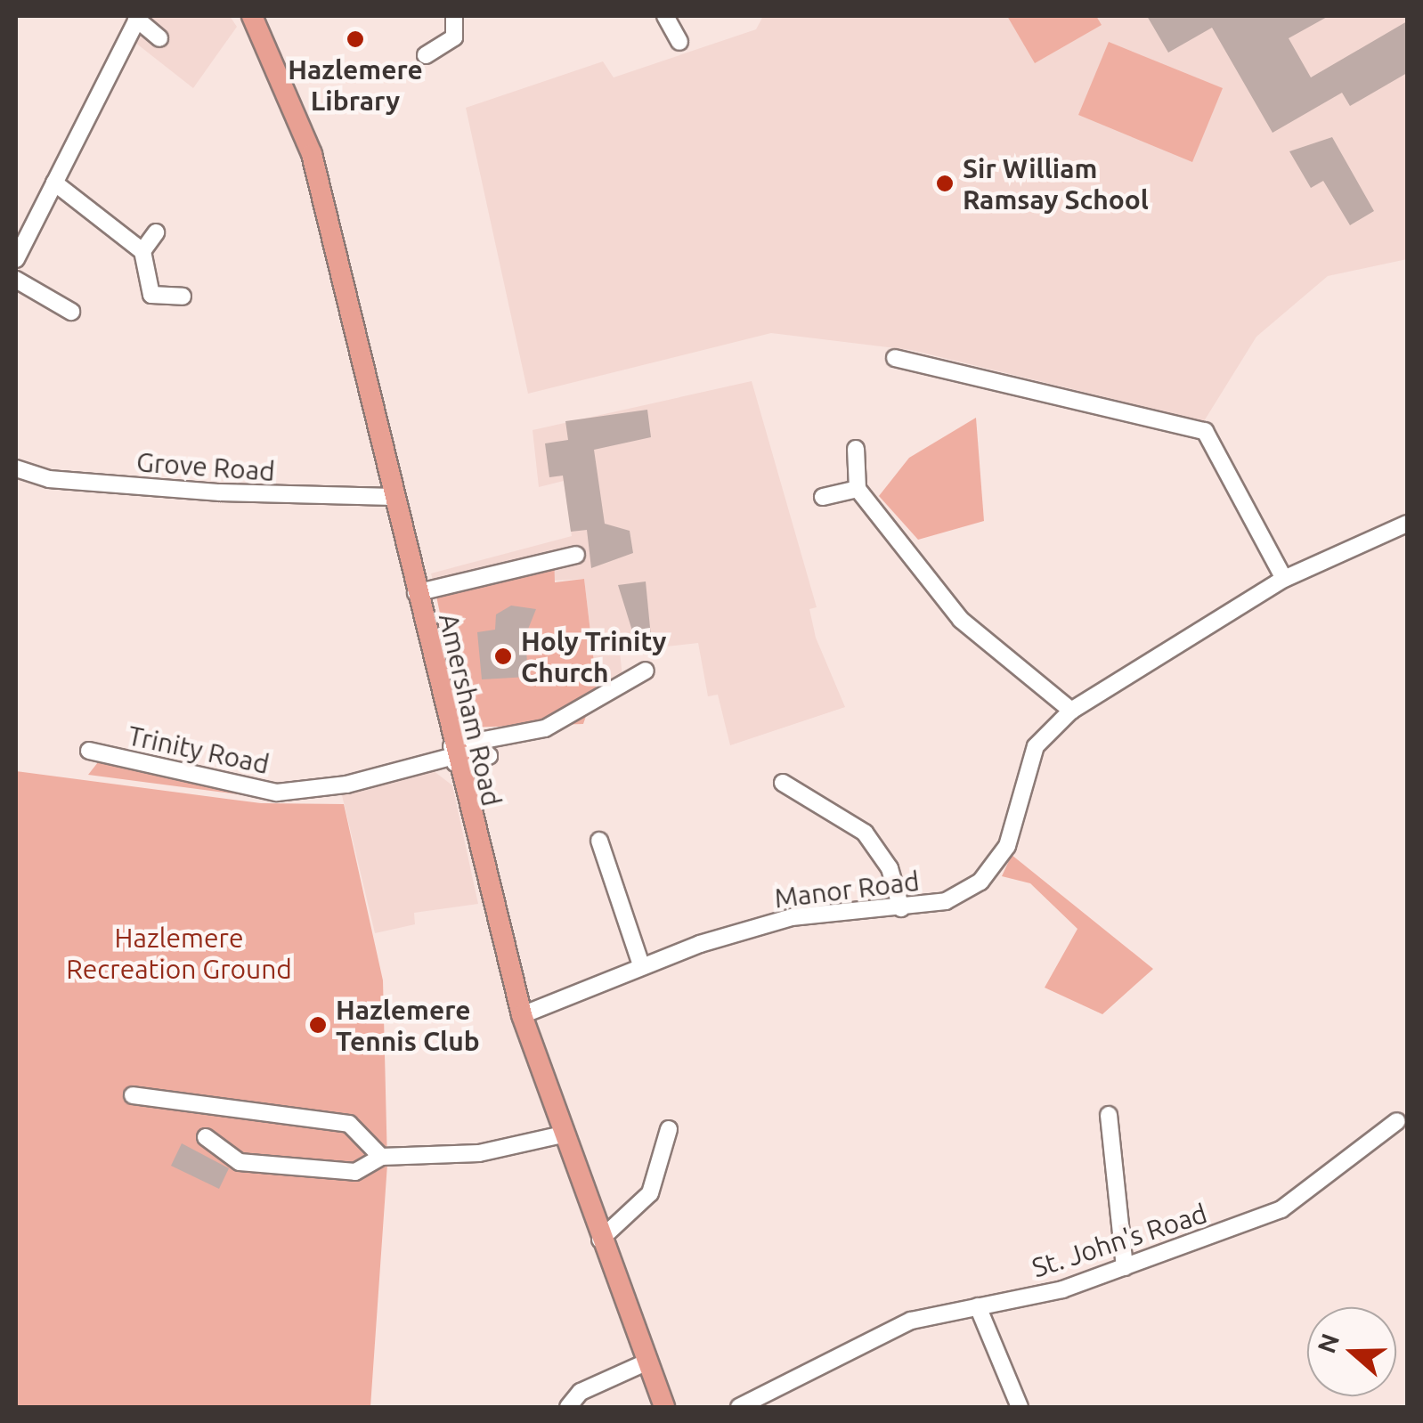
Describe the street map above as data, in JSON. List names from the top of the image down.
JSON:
{
  "streets": {
    "main road": ["Amersham Road"],
    "street": [
      "Grove Road",
      "Trinity Road",
      "Manor Road",
      "St. John's Road"
    ]
  },
  "crossings": [
    ["Grove Road", "Amersham Road"],
    ["Amersham Road", "Trinity Road"],
    ["Amersham Road", "Manor Road"]
  ],
  "parks": ["Hazlemere Recreation Ground"],
  "places": [
    "Hazlemere Library",
    "Sir William Ramsay School",
    "Holy Trinity Church",
    "Hazlemere Tennis Club"
  ],
  "north": "left"
}
